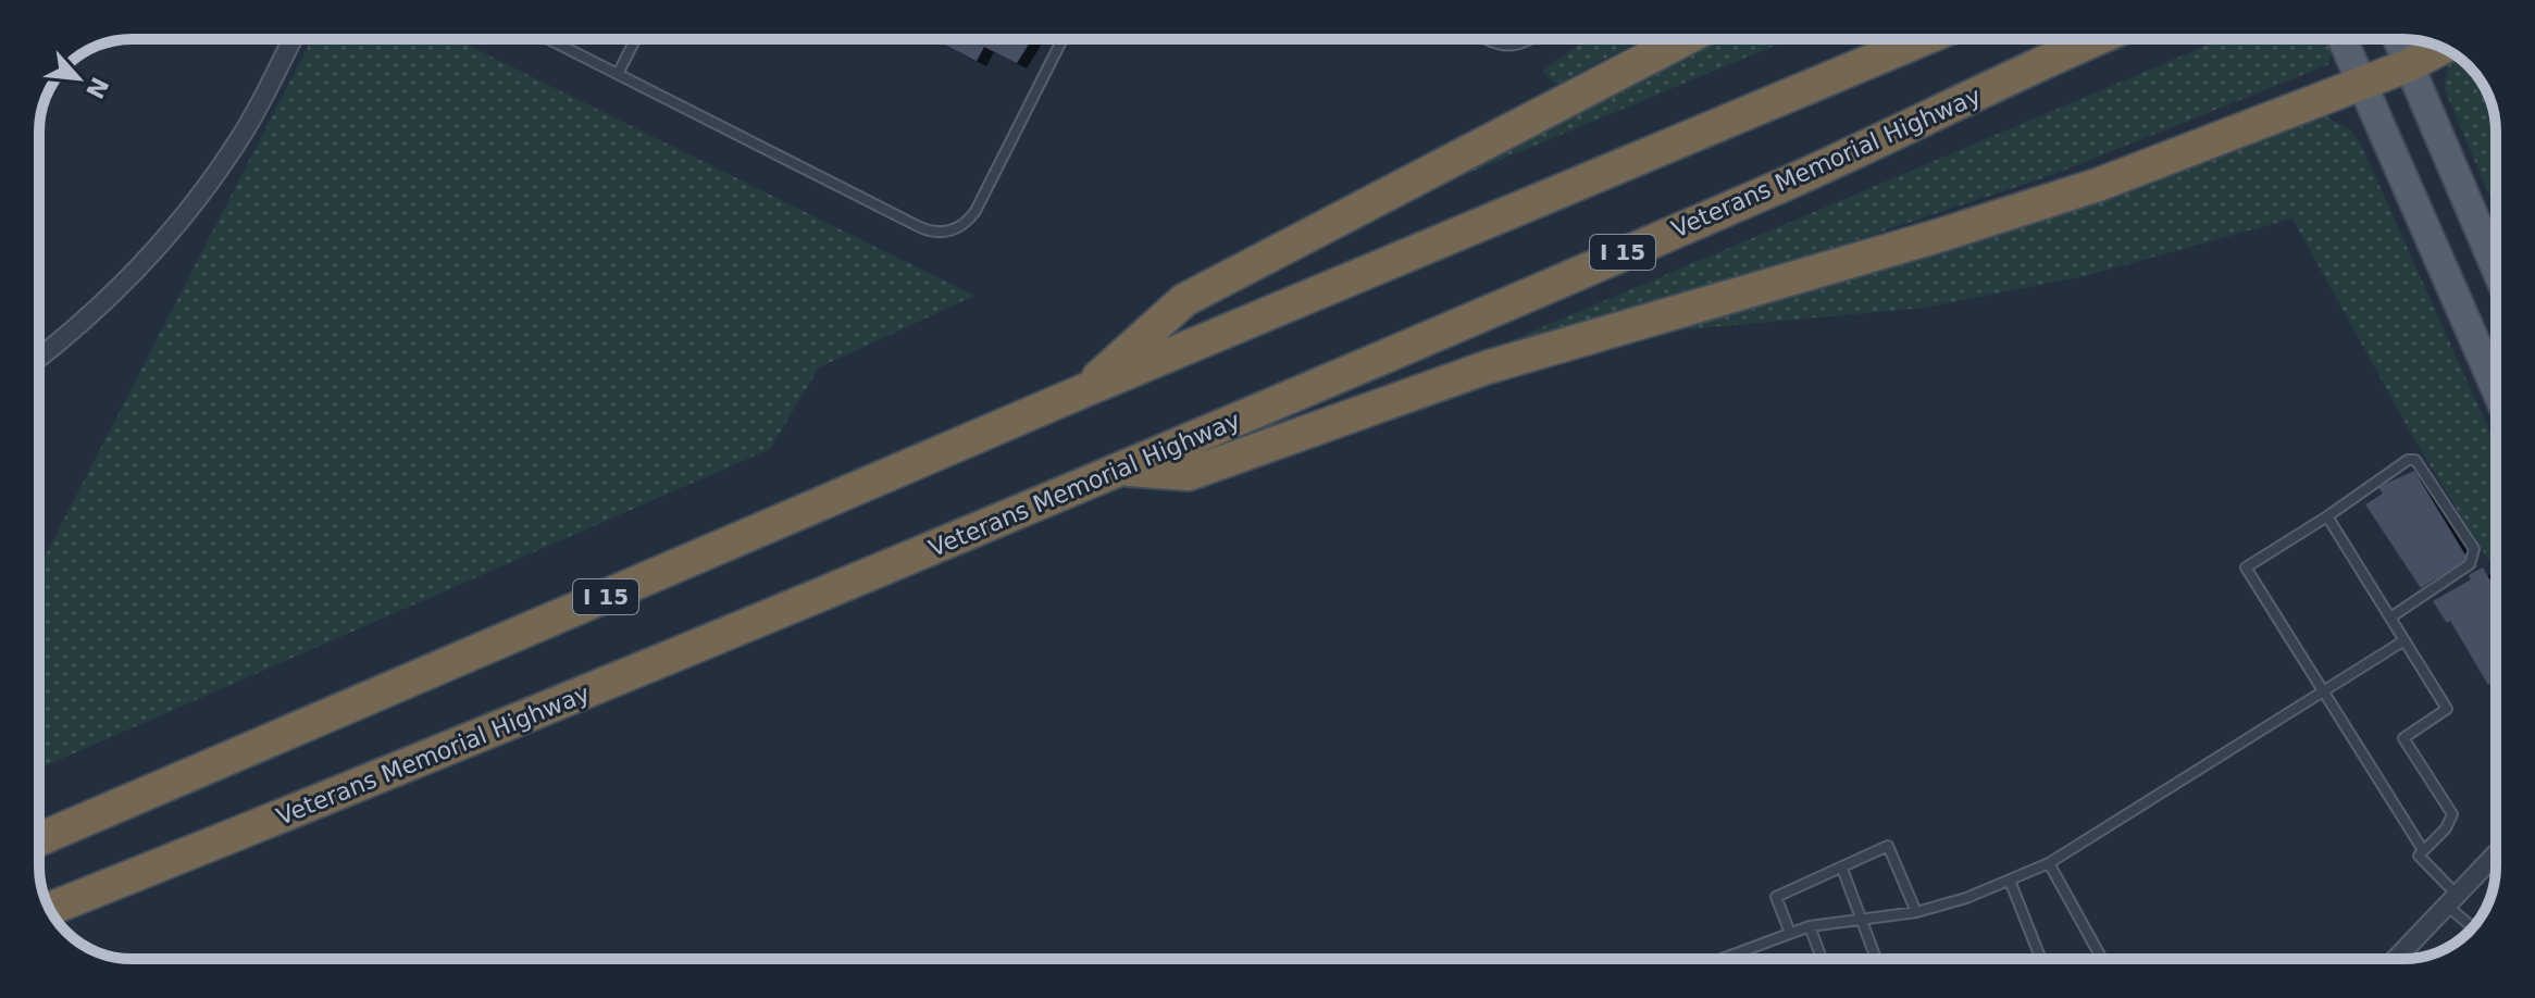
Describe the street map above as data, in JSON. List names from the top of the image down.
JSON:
{
  "streets": {
    "highway": ["Veterans Memorial Highway", "I 15"]
  },
  "north": "bottom right"
}
